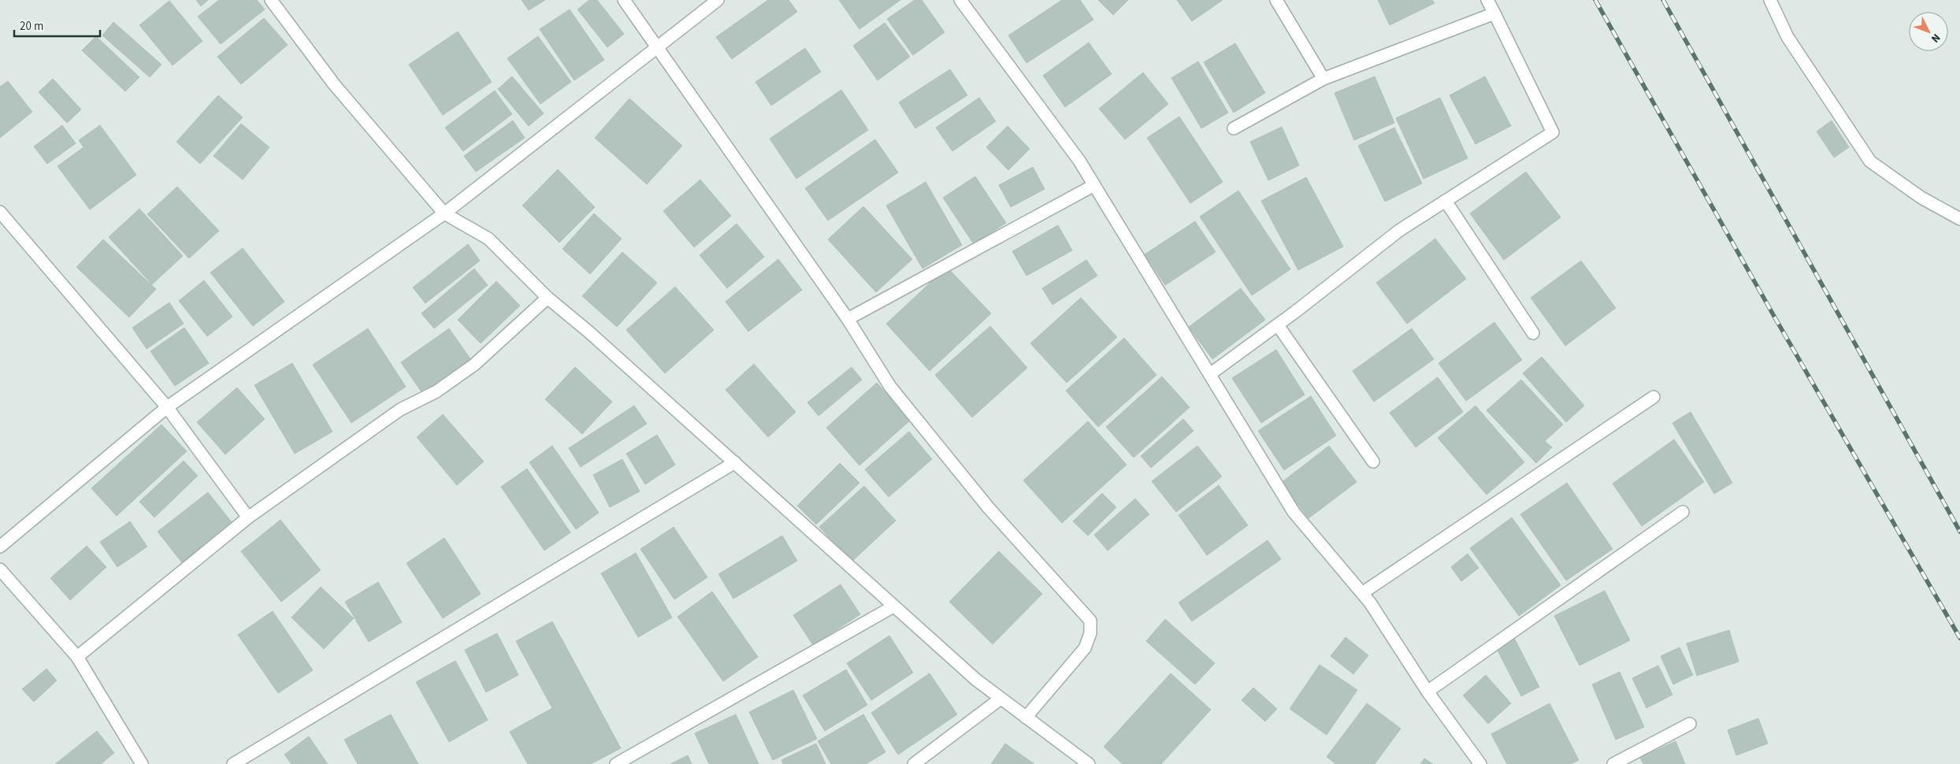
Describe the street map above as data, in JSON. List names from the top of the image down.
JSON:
{
  "scale_bar": "20 m",
  "north": "bottom right"
}
